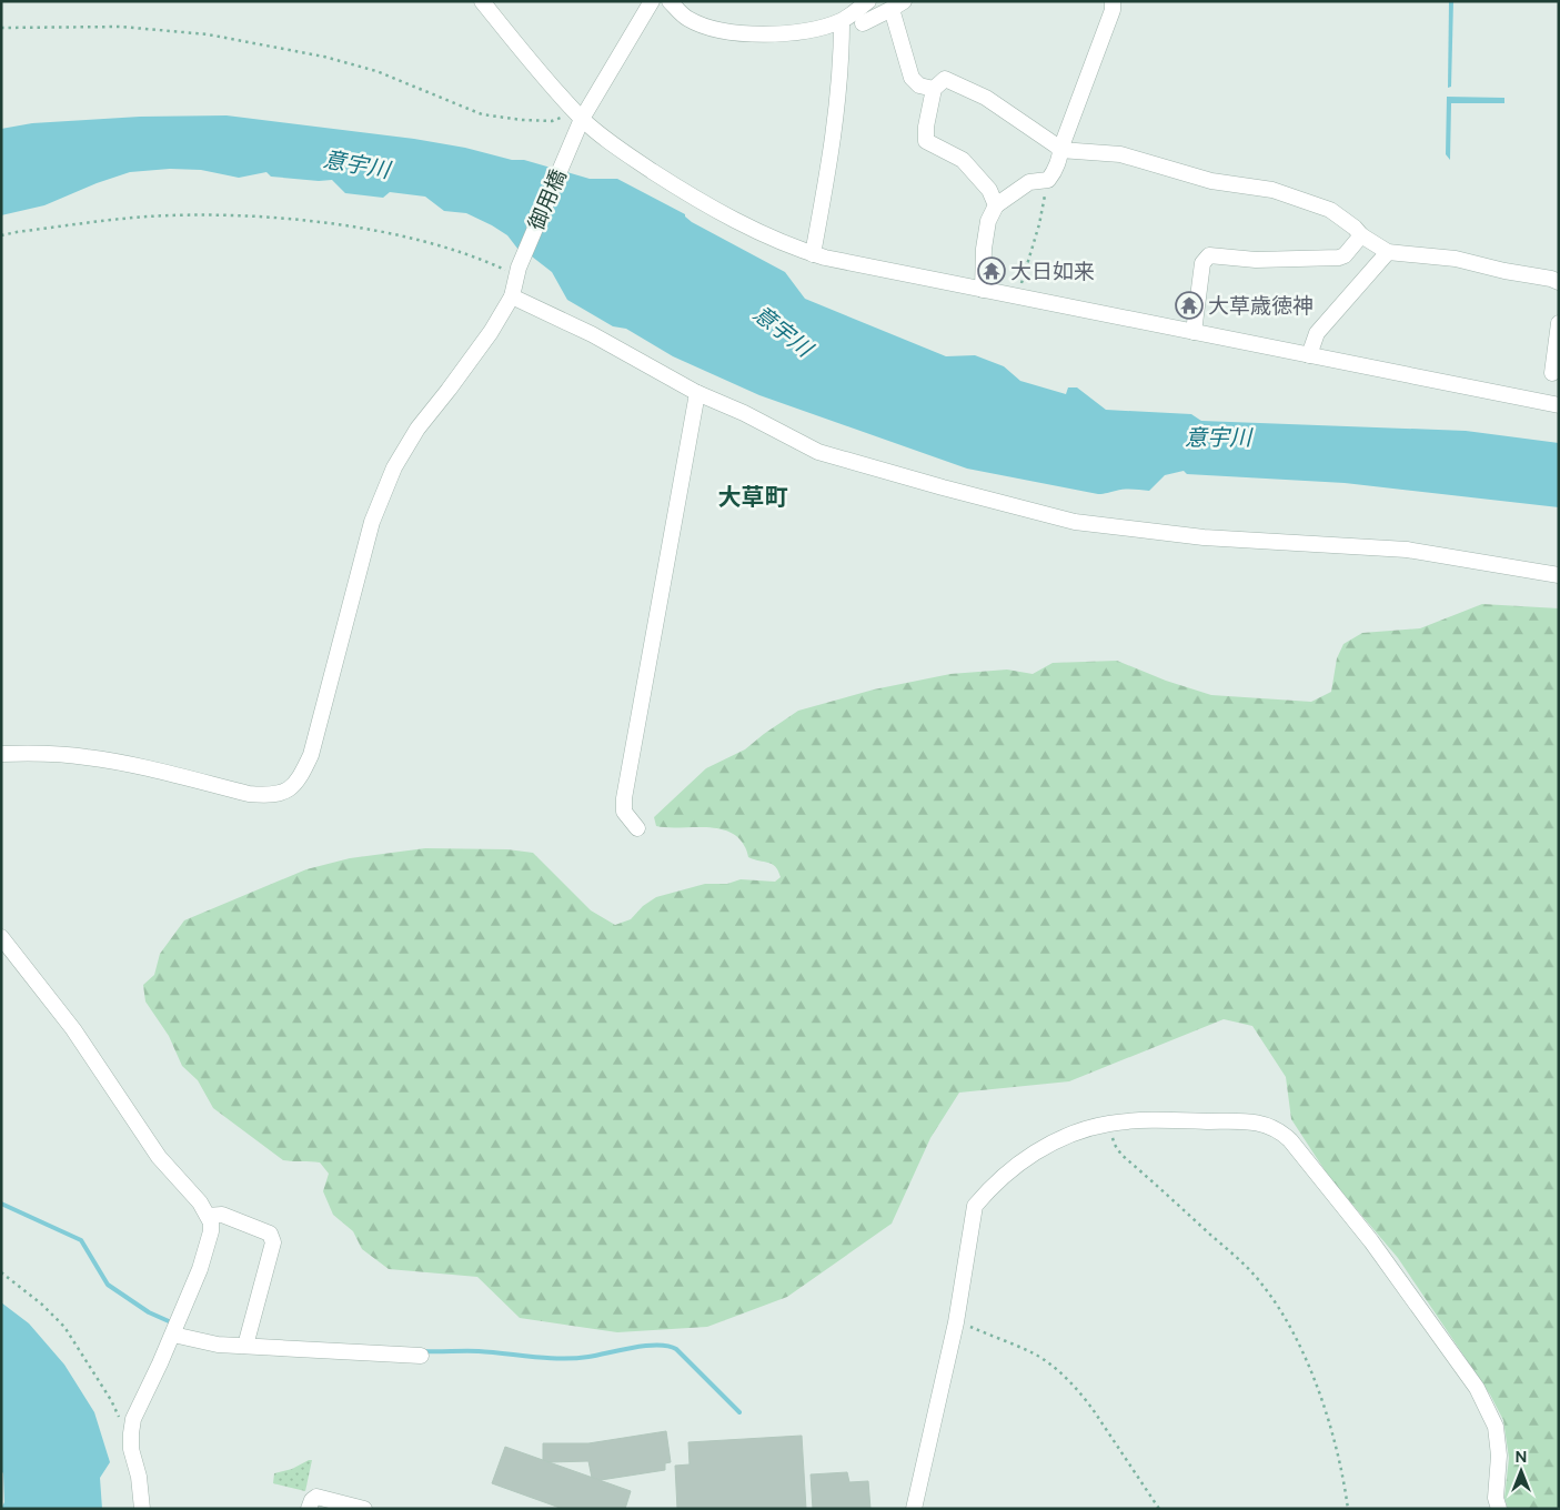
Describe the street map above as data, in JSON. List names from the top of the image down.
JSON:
{
  "streets": {
    "street": ["御用橋"]
  },
  "districts": ["大草町"],
  "water": ["意宇川"],
  "places": {
    "temple": ["大日如来", "大草歳徳神"]
  },
  "north": "top"
}
